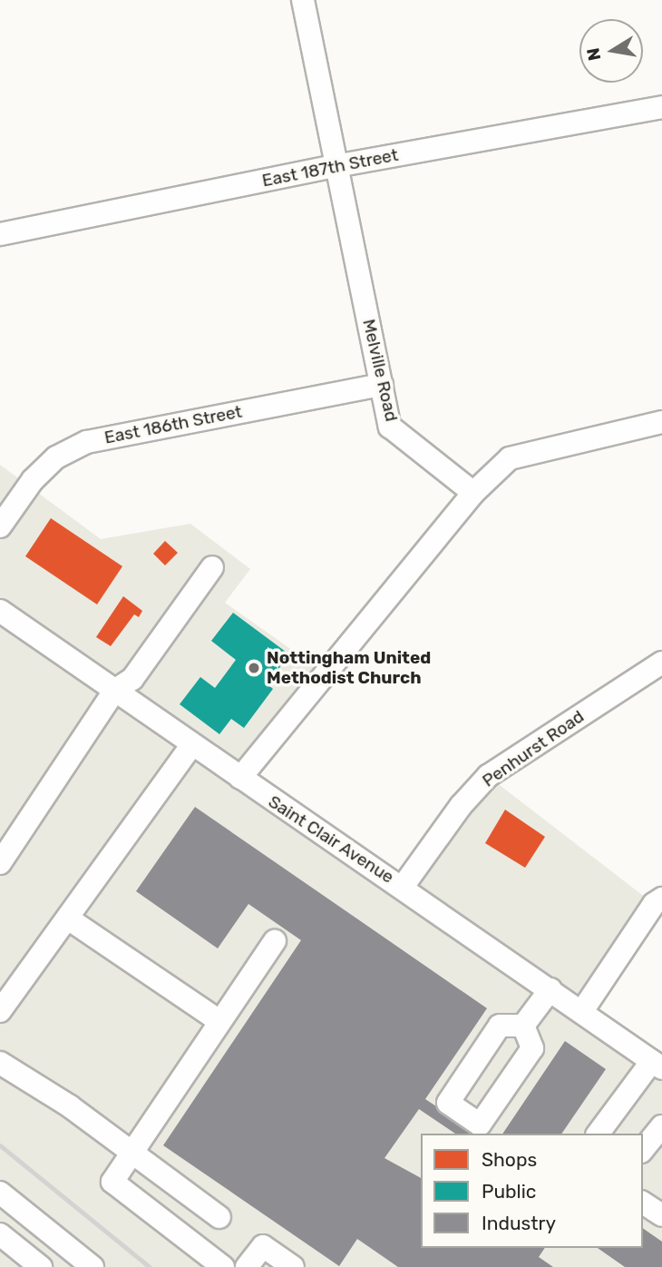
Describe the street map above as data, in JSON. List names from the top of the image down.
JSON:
{
  "streets": {
    "street": [
      "East 187th Street",
      "Melville Road",
      "East 186th Street",
      "Penhurst Road",
      "Saint Clair Avenue"
    ]
  },
  "crossings": [
    ["East 187th Street", "Melville Road"],
    ["Melville Road", "East 186th Street"],
    ["Penhurst Road", "Saint Clair Avenue"]
  ],
  "places": ["Nottingham United Methodist Church"],
  "legend": ["Shops", "Public", "Industry"],
  "north": "left"
}
